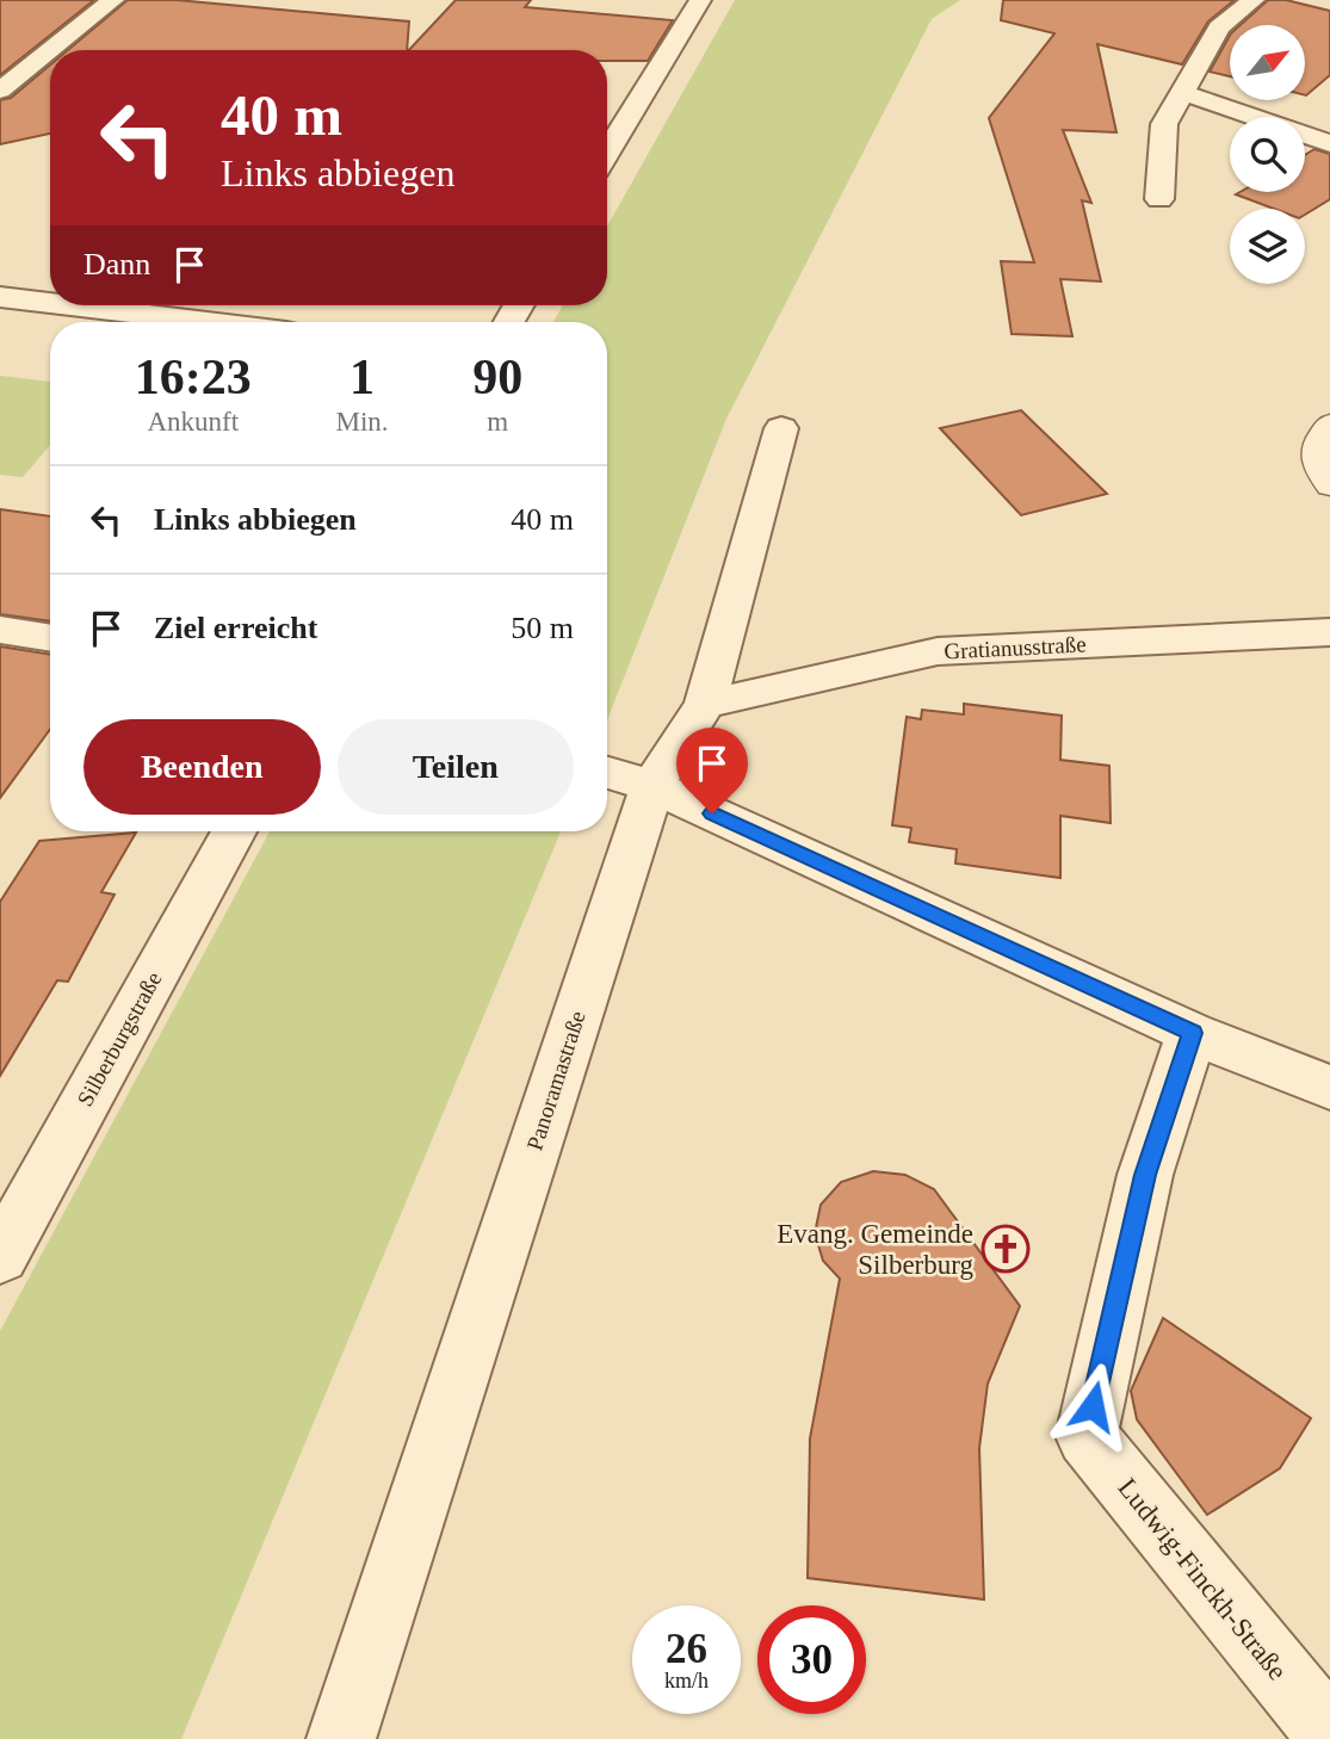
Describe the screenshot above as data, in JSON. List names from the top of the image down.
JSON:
{
  "streets": {
    "street": [
      "Gratianusstraße",
      "Silberburgstraße",
      "Panoramastraße",
      "Ludwig-Finckh-Straße"
    ]
  },
  "crossings": [
    ["Gratianusstraße", "Panoramastraße"]
  ],
  "places": {
    "church": ["Evang. Gemeinde Silberburg"]
  },
  "north": "top right",
  "page": {
    "turn": ["40 m", "Links abbiegen"],
    "then": "Dann",
    "eta": [
      "16:23",
      "Ankunft",
      "1",
      "Min.",
      "90",
      "m"
    ],
    "list": [
      {
        "name": "Links abbiegen",
        "value": "40 m"
      },
      {
        "name": "Ziel erreicht",
        "value": "50 m"
      }
    ],
    "buttons": ["Beenden", "Teilen"],
    "speed": "26 km/h",
    "limit": "30"
  }
}
